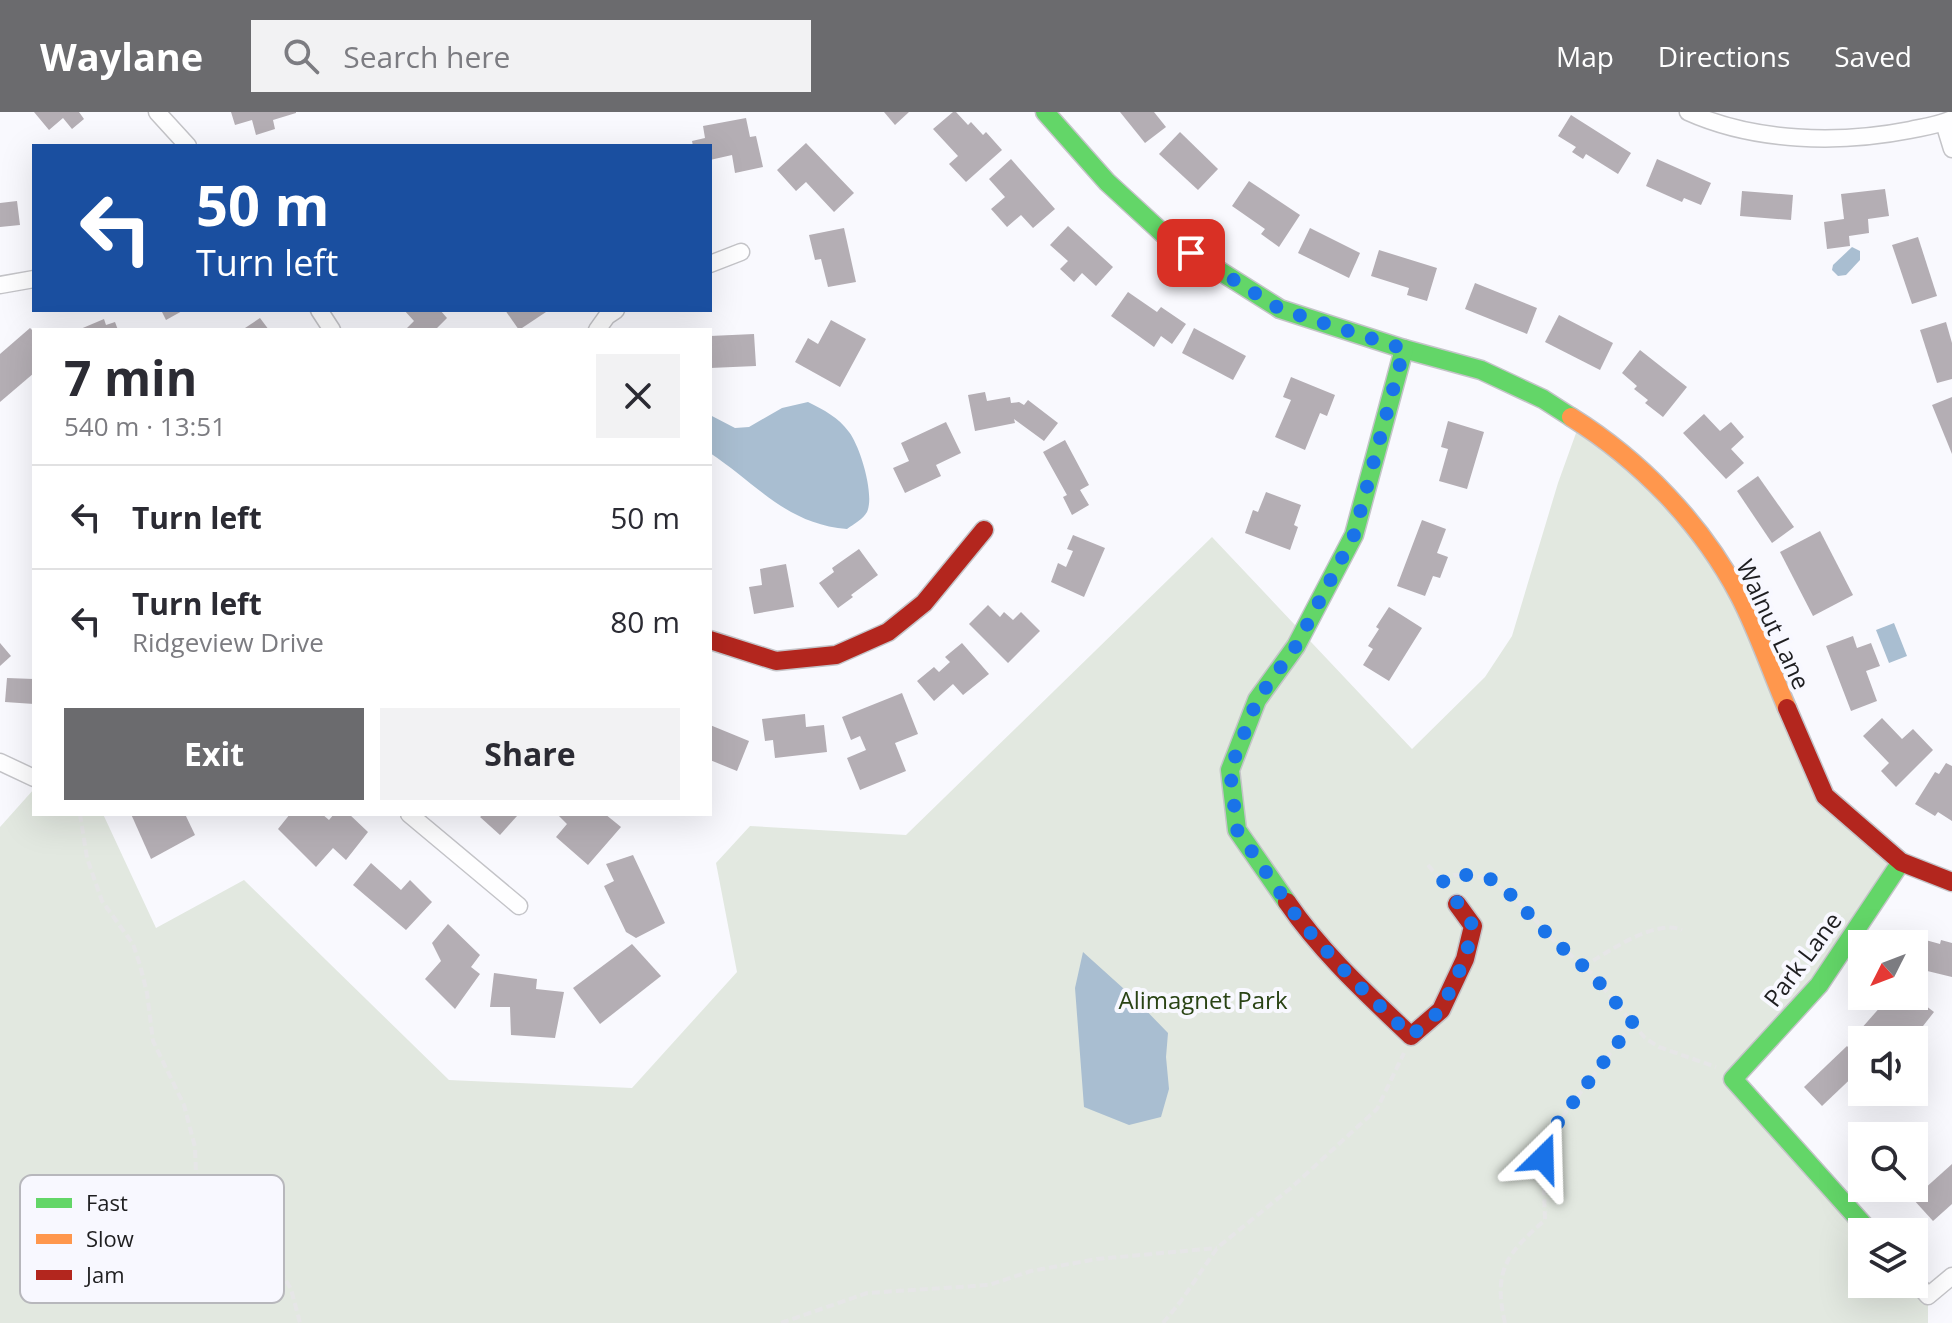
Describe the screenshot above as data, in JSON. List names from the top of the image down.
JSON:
{
  "streets": {
    "street": ["Walnut Lane", "Park Lane"]
  },
  "crossings": [
    ["Walnut Lane", "Park Lane"]
  ],
  "parks": ["Alimagnet Park"],
  "legend": ["Fast", "Slow", "Jam"],
  "north": "bottom left",
  "page": {
    "header": "Waylane",
    "search": "Search here",
    "nav": ["Map", "Directions", "Saved"],
    "turn": ["50 m", "Turn left"],
    "heading": ["7 min", "540 m · 13:51"],
    "list": [
      {
        "name": "Turn left",
        "value": "50 m"
      },
      {
        "name": "Turn left",
        "note": "Ridgeview Drive",
        "value": "80 m"
      }
    ],
    "buttons": ["Exit", "Share"]
  }
}
